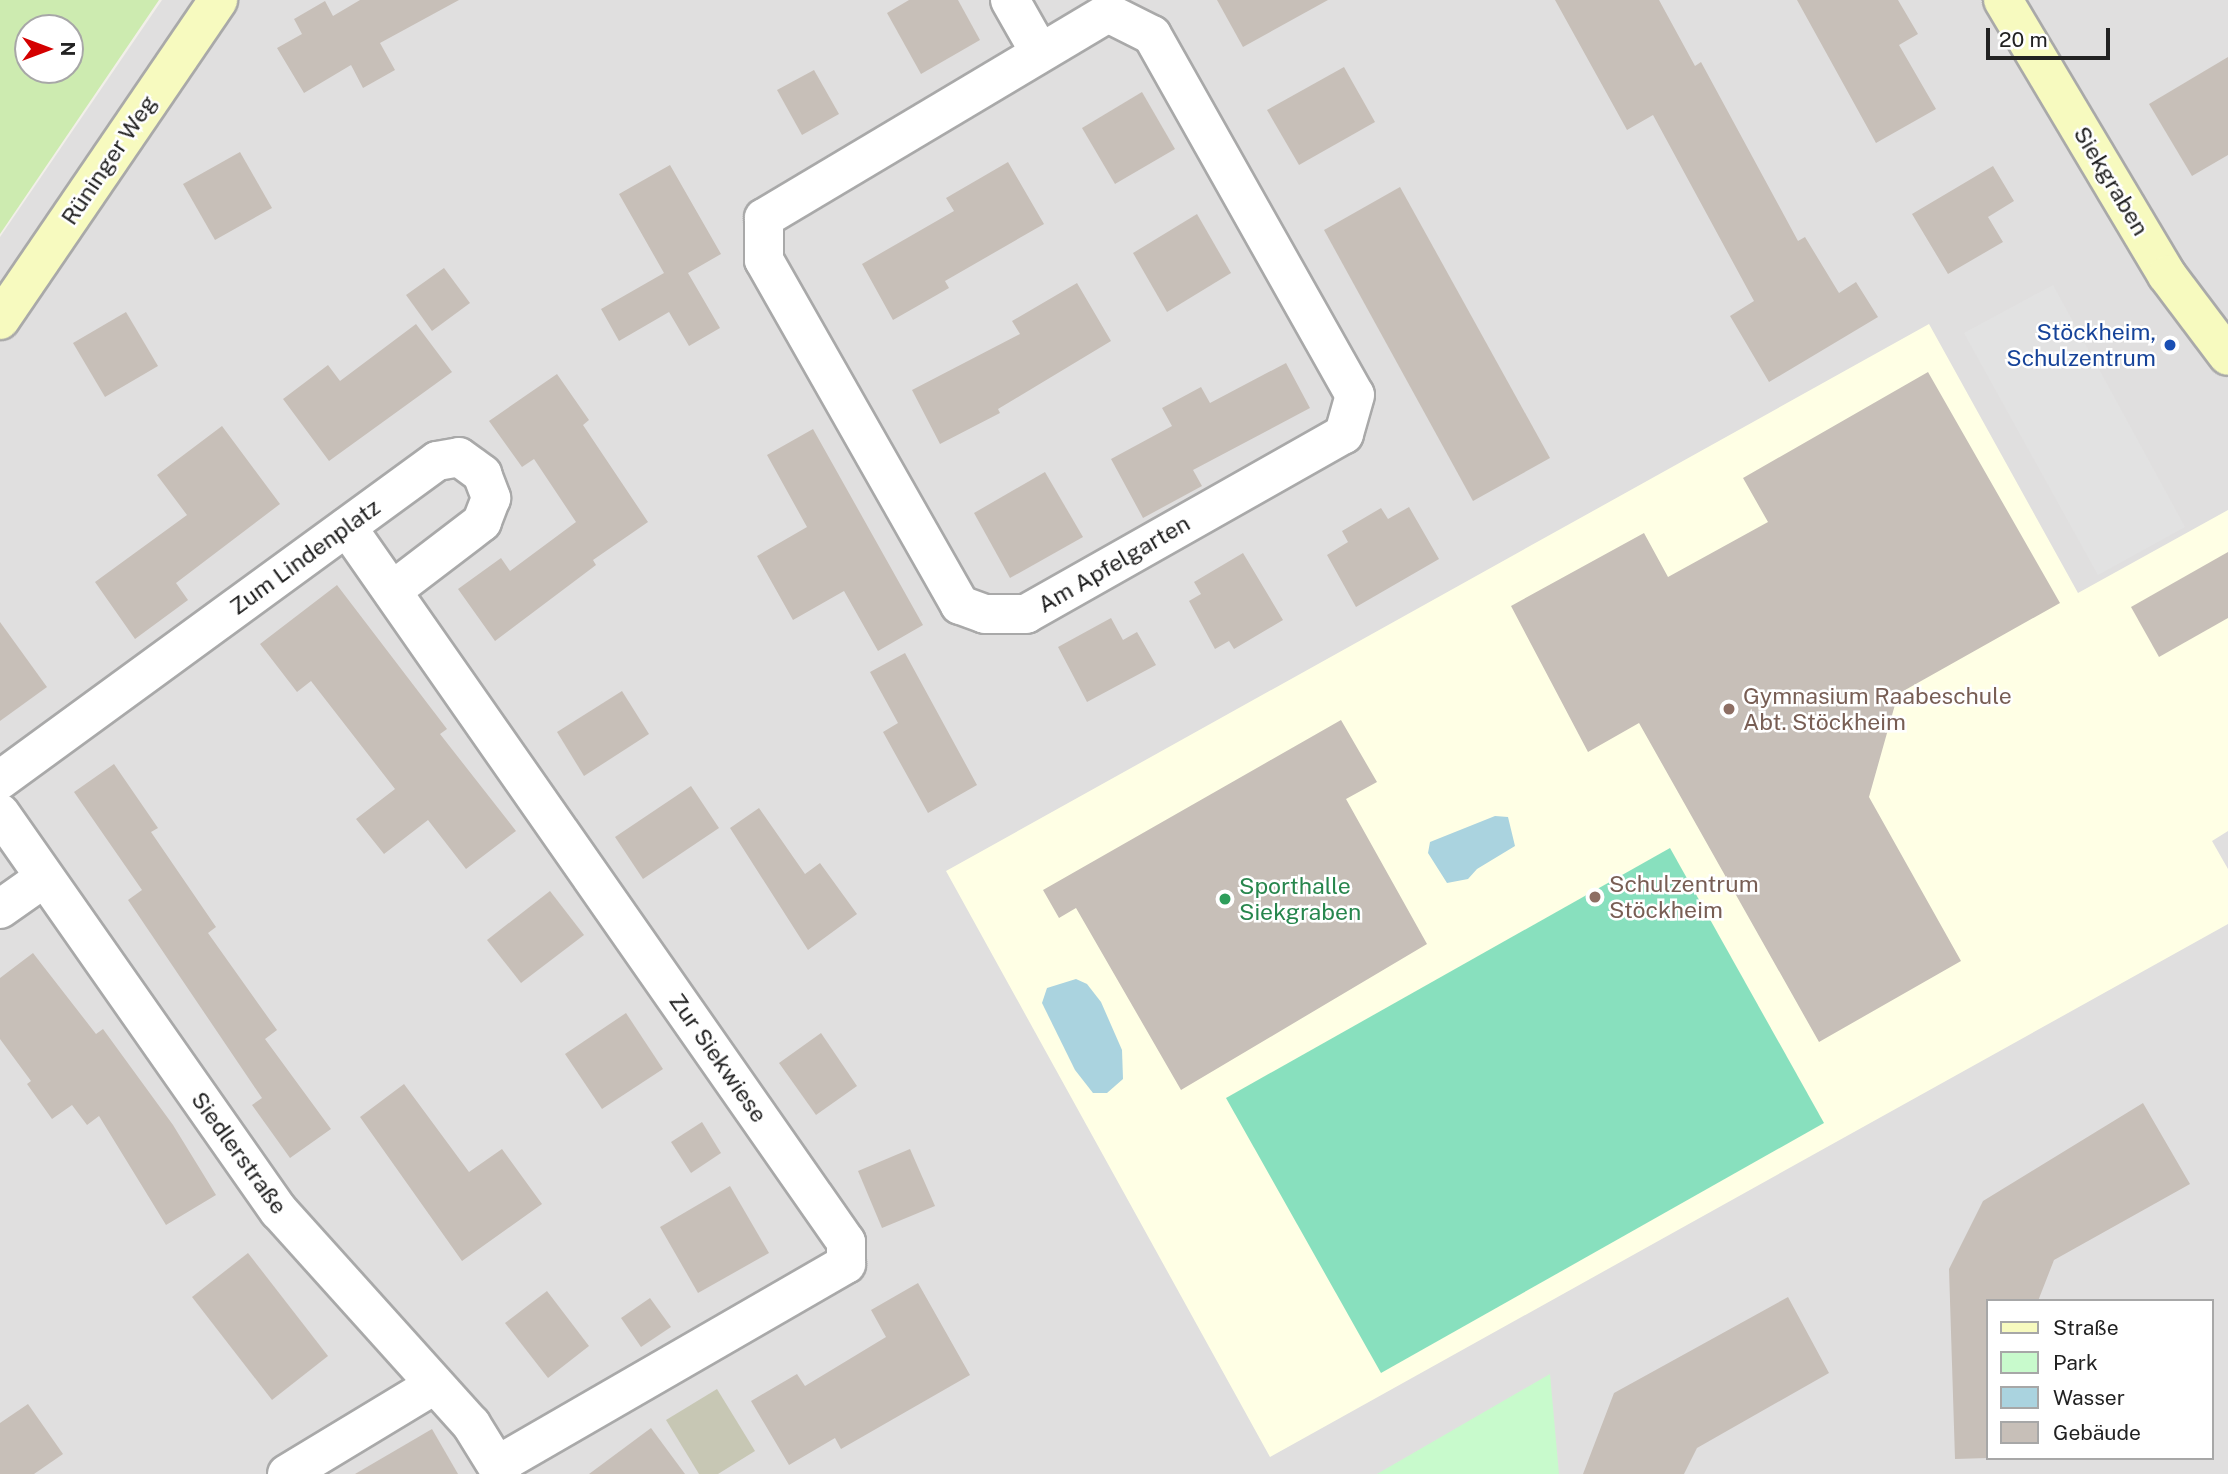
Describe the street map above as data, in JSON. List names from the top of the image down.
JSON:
{
  "streets": {
    "street": [
      "Rüninger Weg",
      "Siekgraben",
      "Zum Lindenplatz",
      "Am Apfelgarten",
      "Zur Siekwiese",
      "Siedlerstraße"
    ]
  },
  "crossings": [
    ["Zum Lindenplatz", "Zur Siekwiese"],
    ["Zur Siekwiese", "Siedlerstraße"]
  ],
  "places": [
    "Stöckheim, Schulzentrum",
    "Gymnasium Raabeschule Abt. Stöckheim",
    "Schulzentrum Stöckheim",
    "Sporthalle Siekgraben"
  ],
  "legend": [
    "Straße",
    "Park",
    "Wasser",
    "Gebäude"
  ],
  "scale_bar": "20 m",
  "north": "right"
}
